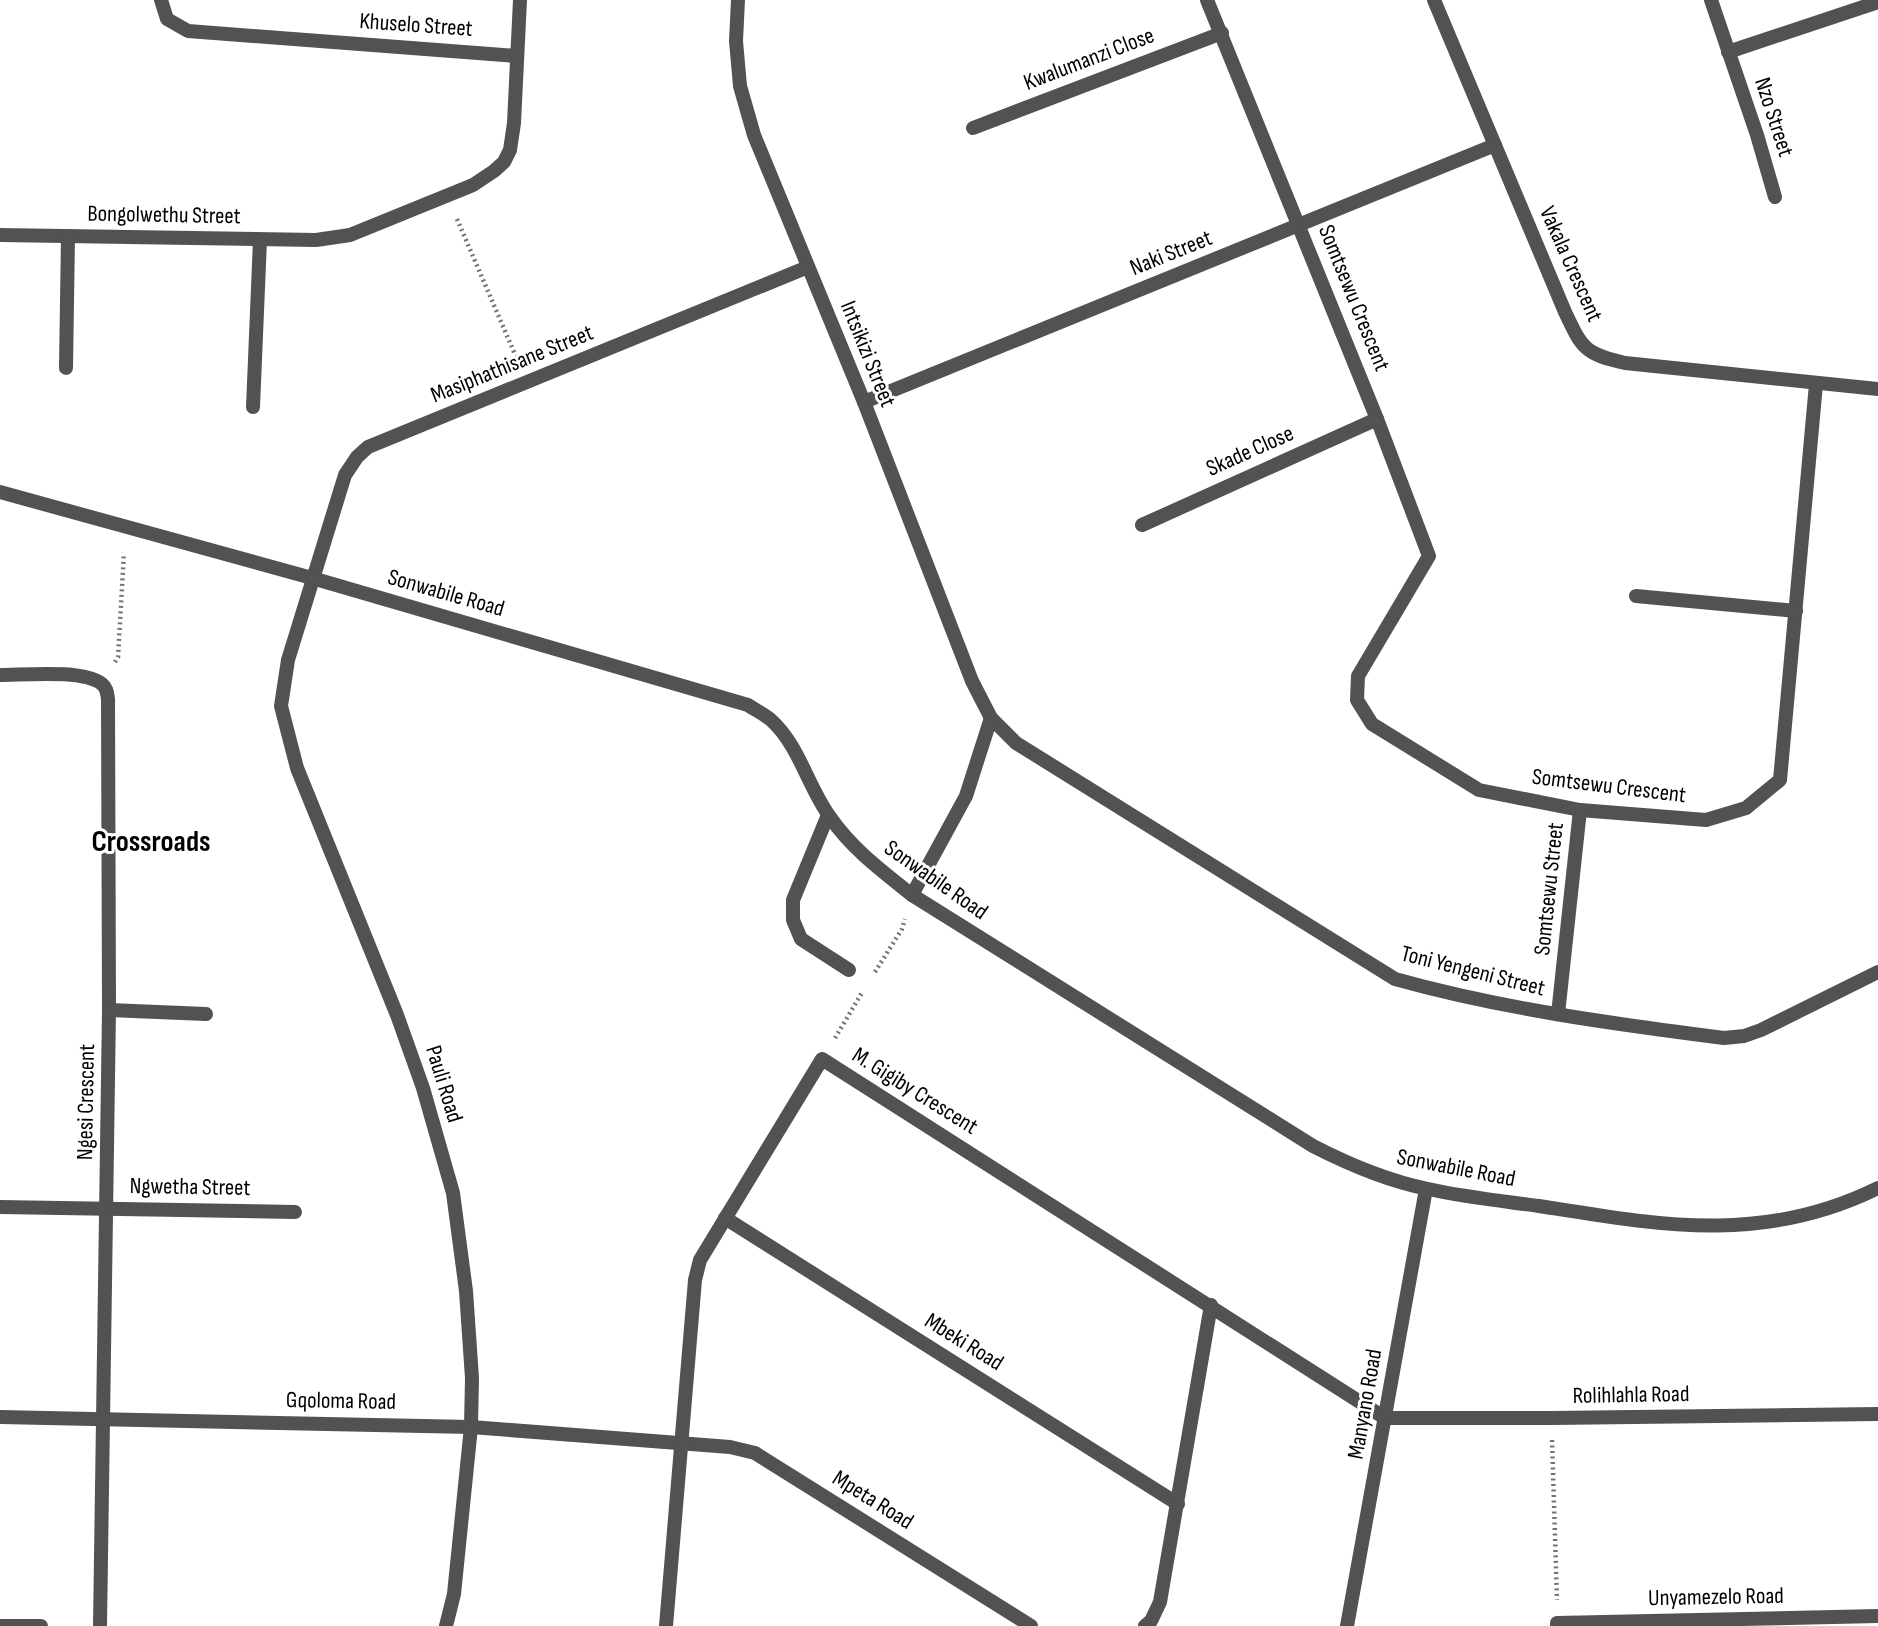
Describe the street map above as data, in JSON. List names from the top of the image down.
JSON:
{
  "streets": {
    "street": [
      "Khuselo Street",
      "Kwalumanzi Close",
      "Nzo Street",
      "Bongolwethu Street",
      "Naki Street",
      "Vakala Crescent",
      "Somtsewu Crescent",
      "Intsikizi Street",
      "Masiphathisane Street",
      "Skade Close",
      "Sonwabile Road",
      "Somtsewu Street",
      "Toni Yengeni Street",
      "Pauli Road",
      "M. Gigiby Crescent",
      "Ngesi Crescent",
      "Ngwetha Street",
      "Mbeki Road",
      "Rolihlahla Road",
      "Gqoloma Road",
      "Manyano Road",
      "Mpeta Road",
      "Unyamezelo Road"
    ]
  },
  "crossings": [
    ["Khuselo Street", "Bongolwethu Street"],
    ["Kwalumanzi Close", "Somtsewu Crescent"],
    ["Naki Street", "Vakala Crescent"],
    ["Naki Street", "Somtsewu Crescent"],
    ["Naki Street", "Intsikizi Street"],
    ["Vakala Crescent", "Somtsewu Crescent"],
    ["Somtsewu Crescent", "Skade Close"],
    ["Somtsewu Crescent", "Somtsewu Street"],
    ["Intsikizi Street", "Masiphathisane Street"],
    ["Intsikizi Street", "Toni Yengeni Street"],
    ["Masiphathisane Street", "Sonwabile Road"],
    ["Masiphathisane Street", "Pauli Road"],
    ["Sonwabile Road", "Pauli Road"],
    ["Sonwabile Road", "Manyano Road"],
    ["Somtsewu Street", "Toni Yengeni Street"],
    ["Pauli Road", "Gqoloma Road"],
    ["M. Gigiby Crescent", "Mbeki Road"],
    ["M. Gigiby Crescent", "Rolihlahla Road"],
    ["M. Gigiby Crescent", "Gqoloma Road"],
    ["M. Gigiby Crescent", "Manyano Road"],
    ["M. Gigiby Crescent", "Mpeta Road"],
    ["Ngesi Crescent", "Ngwetha Street"],
    ["Ngesi Crescent", "Gqoloma Road"],
    ["Rolihlahla Road", "Manyano Road"],
    ["Gqoloma Road", "Mpeta Road"]
  ],
  "districts": ["Crossroads"]
}
